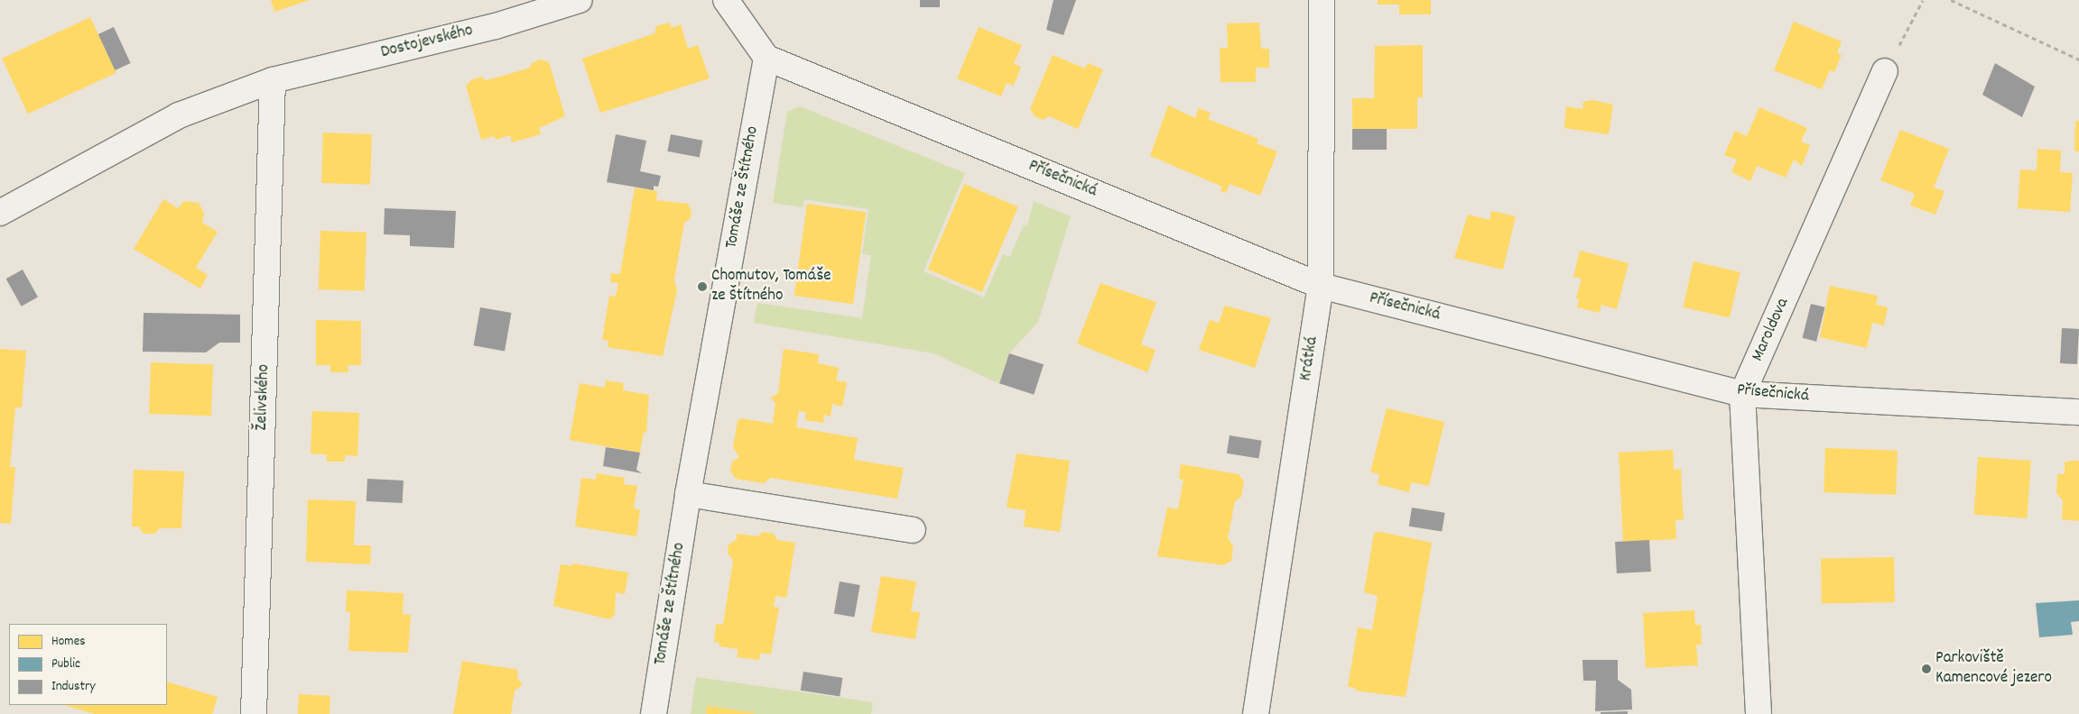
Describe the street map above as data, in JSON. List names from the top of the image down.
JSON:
{
  "streets": {
    "street": [
      "Dostojevského",
      "Přísečnická",
      "Tomáše ze Štítného",
      "Maroldova",
      "Krátká",
      "Želivského"
    ]
  },
  "crossings": [
    ["Dostojevského", "Želivského"],
    ["Přísečnická", "Tomáše ze Štítného"],
    ["Přísečnická", "Maroldova"],
    ["Přísečnická", "Krátká"]
  ],
  "places": ["Chomutov, Tomáše ze Štítného", "Parkoviště Kamencové jezero"],
  "legend": ["Homes", "Public", "Industry"]
}
